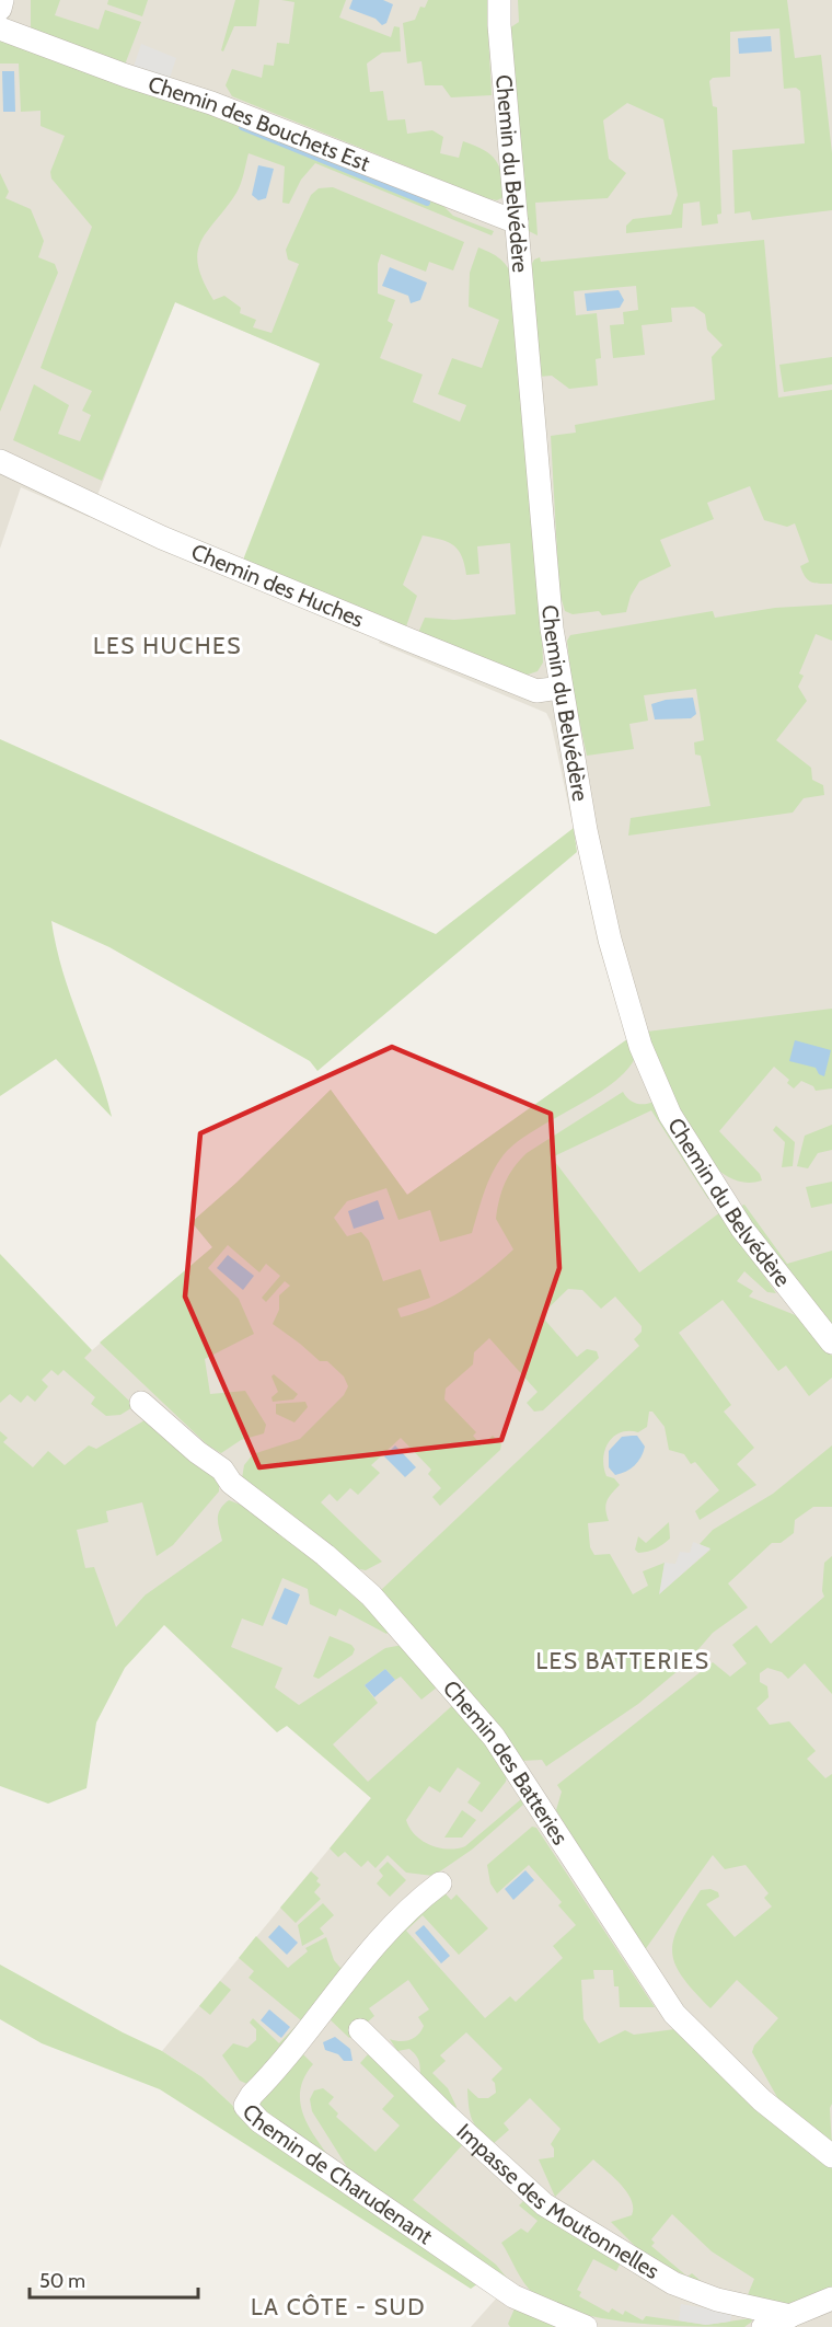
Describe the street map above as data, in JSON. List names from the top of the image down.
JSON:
{
  "streets": {
    "street": [
      "Chemin des Bouchets Est",
      "Chemin du Belvédère",
      "Chemin des Huches",
      "Chemin des Batteries",
      "Chemin de Charudenant",
      "Impasse des Moutonnelles"
    ]
  },
  "crossings": [
    ["Chemin des Bouchets Est", "Chemin du Belvédère"],
    ["Chemin du Belvédère", "Chemin des Huches"]
  ],
  "districts": ["LES HUCHES", "LES BATTERIES", "LA CÔTE - SUD"],
  "scale_bar": "50 m"
}
